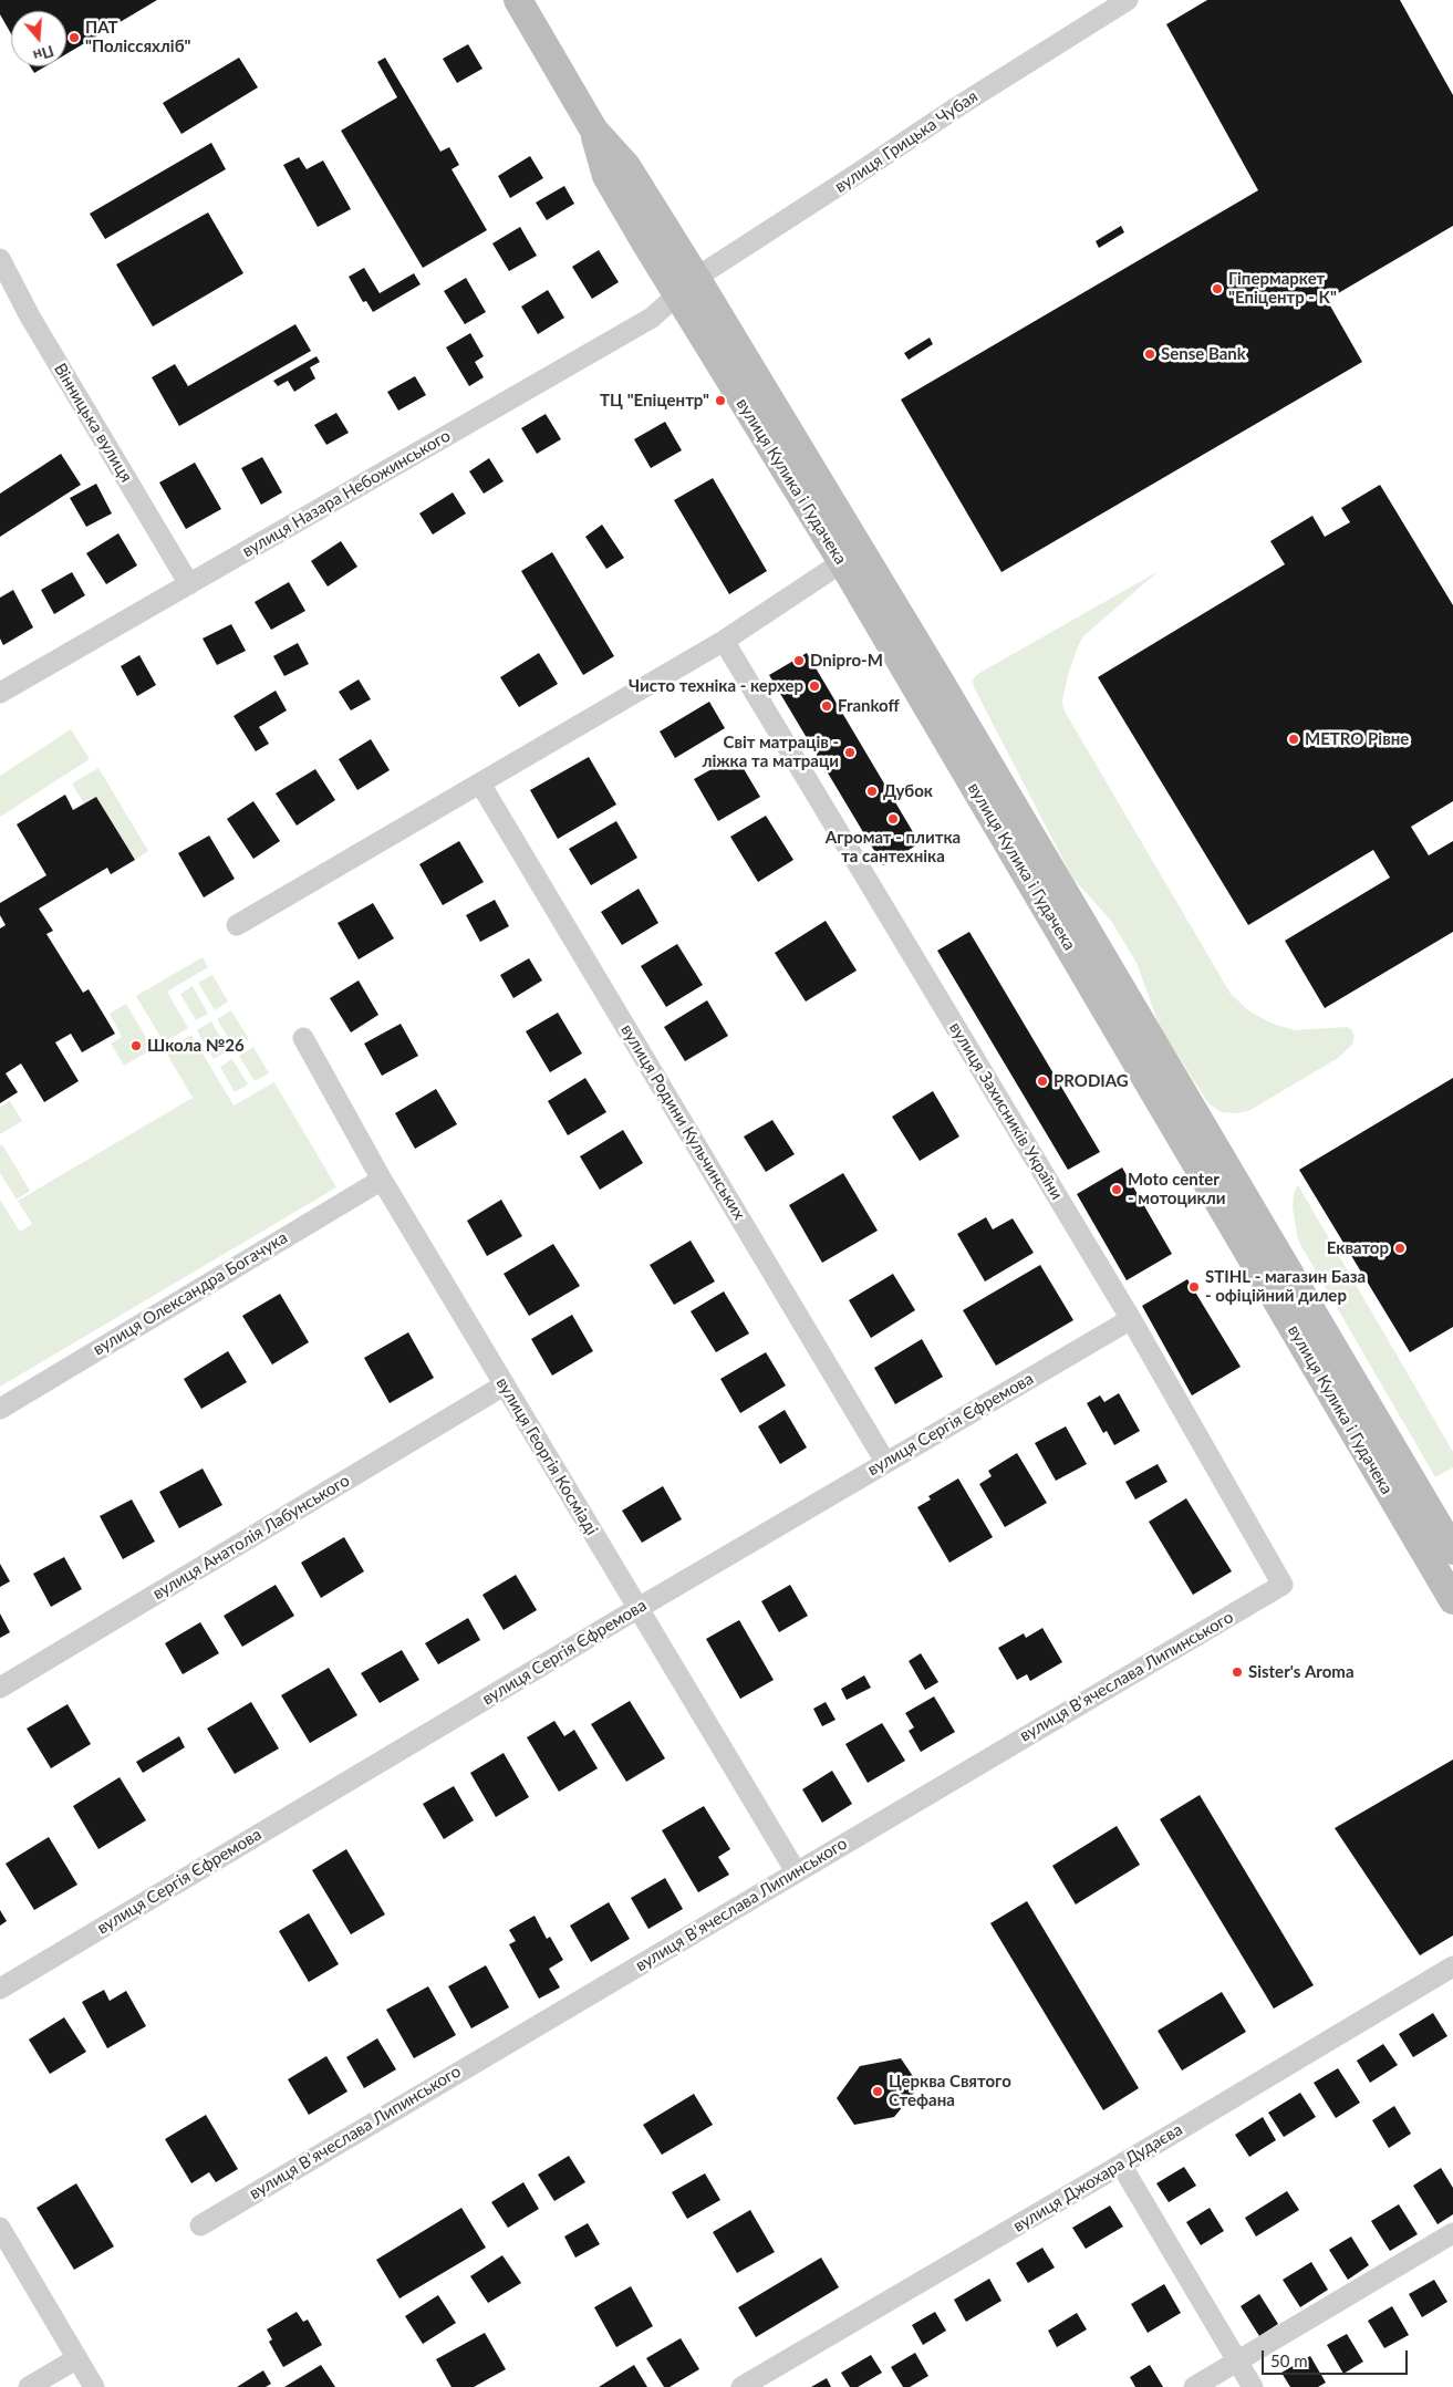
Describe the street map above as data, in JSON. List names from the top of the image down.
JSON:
{
  "streets": {
    "main road": ["вулиця Кулика і Гудачека"],
    "street": [
      "вулиця Грицька Чубая",
      "Вінницька вулиця",
      "вулиця Назара Небожинського",
      "вулиця Захисників України",
      "вулиця Родини Кульчинських",
      "вулиця Олександра Богачука",
      "вулиця Сергія Єфремова",
      "вулиця Георгія Косміаді",
      "вулиця Анатолія Лабунського",
      "вулиця Вʼячеслава Липинського",
      "вулиця Джохара Дудаєва"
    ]
  },
  "crossings": [
    ["вулиця Грицька Чубая", "вулиця Кулика і Гудачека"],
    ["вулиця Грицька Чубая", "вулиця Назара Небожинського"],
    ["Вінницька вулиця", "вулиця Назара Небожинського"],
    ["вулиця Кулика і Гудачека", "вулиця Назара Небожинського"],
    ["вулиця Захисників України", "вулиця Сергія Єфремова"],
    ["вулиця Захисників України", "вулиця Вʼячеслава Липинського"],
    ["вулиця Родини Кульчинських", "вулиця Сергія Єфремова"],
    ["вулиця Олександра Богачука", "вулиця Георгія Косміаді"],
    ["вулиця Сергія Єфремова", "вулиця Георгія Косміаді"],
    ["вулиця Георгія Косміаді", "вулиця Анатолія Лабунського"],
    ["вулиця Георгія Косміаді", "вулиця Вʼячеслава Липинського"]
  ],
  "places": [
    "ПАТ \"Поліссяхліб\"",
    "Гіпермаркет \"Епіцентр - К\"",
    "Sense Bank",
    "ТЦ \"Епіцентр\"",
    "Dnipro-M",
    "Чисто техніка - керхер",
    "Frankoff",
    "METRO Рівне",
    "Світ матраців - ліжка та матраци",
    "Дубок",
    "Агромат - плитка та сантехніка",
    "Школа №26",
    "PRODIAG",
    "Moto center - мотоцикли",
    "Екватор",
    "STIHL - магазин База - офіційний дилер",
    "Sister's Aroma",
    "Церква Святого Стефана"
  ],
  "scale_bar": "50 m",
  "north": "bottom"
}
